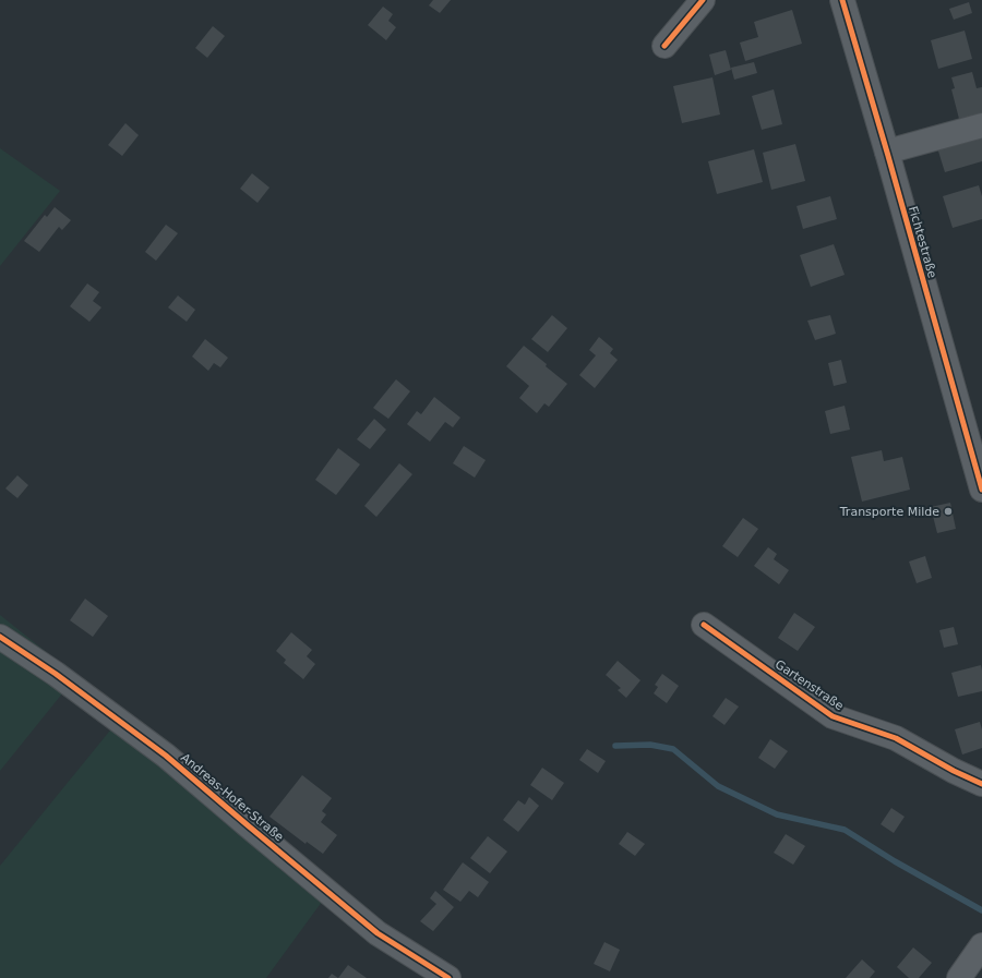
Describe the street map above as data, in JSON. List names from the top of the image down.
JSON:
{
  "streets": {
    "street": ["Fichtestraße", "Gartenstraße", "Andreas-Hofer-Straße"]
  },
  "places": ["Transporte Milde"]
}
